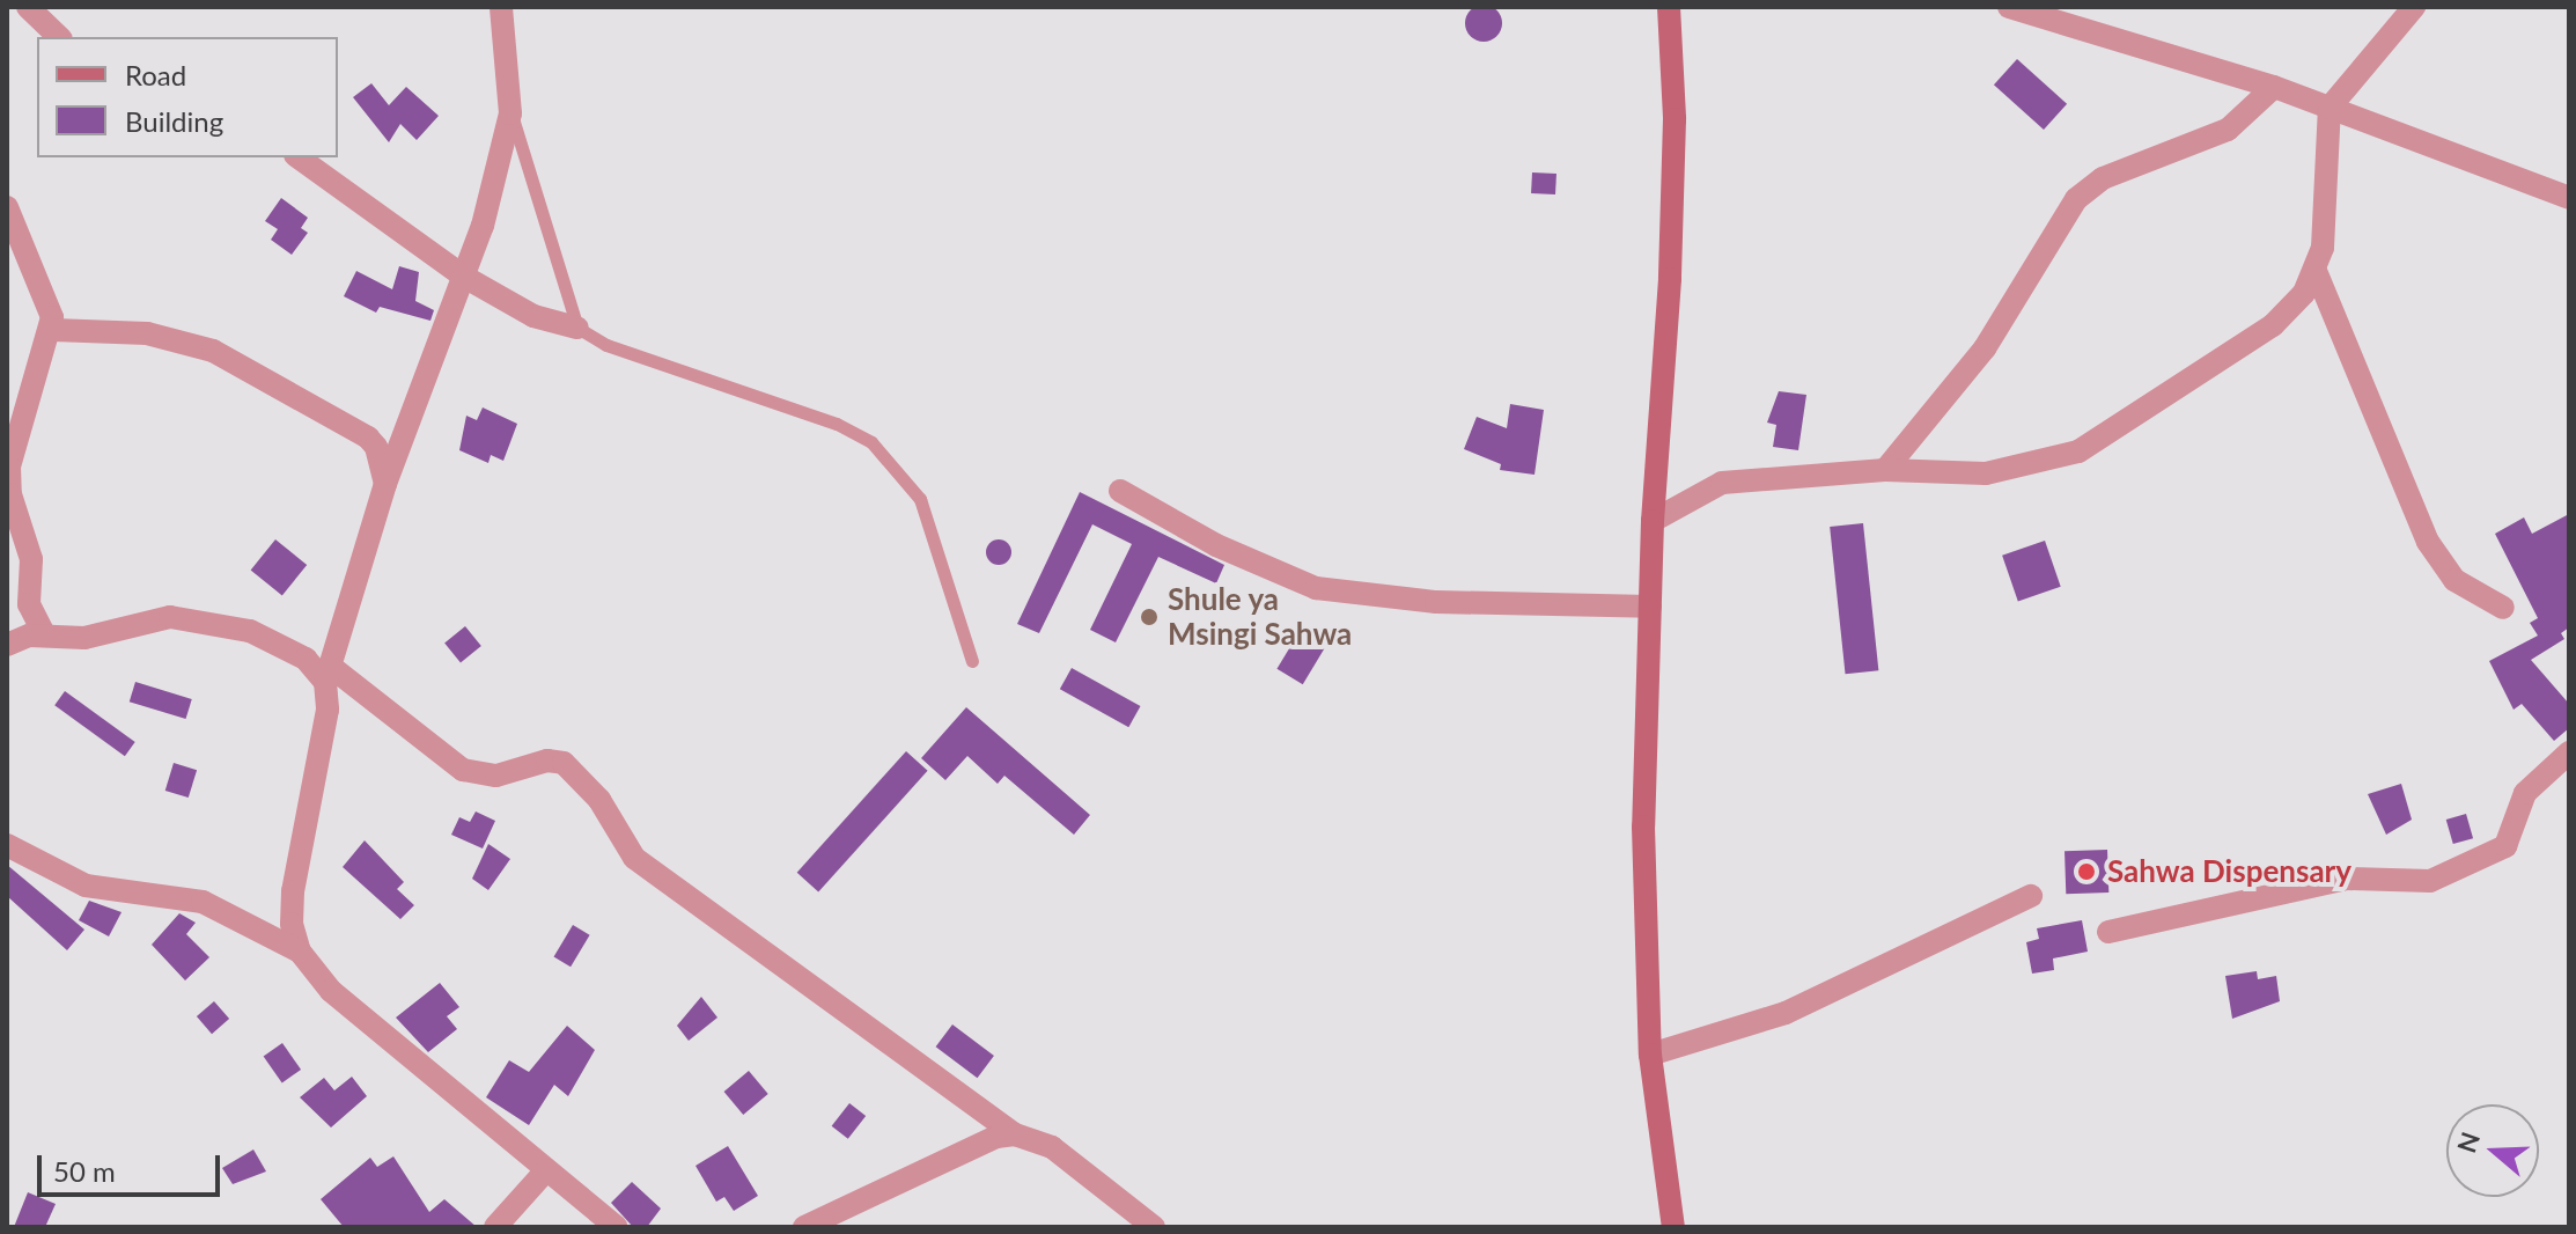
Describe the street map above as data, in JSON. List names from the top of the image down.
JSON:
{
  "places": ["Shule ya Msingi Sahwa", "Sahwa Dispensary"],
  "legend": ["Road", "Building"],
  "scale_bar": "50 m",
  "north": "left"
}
